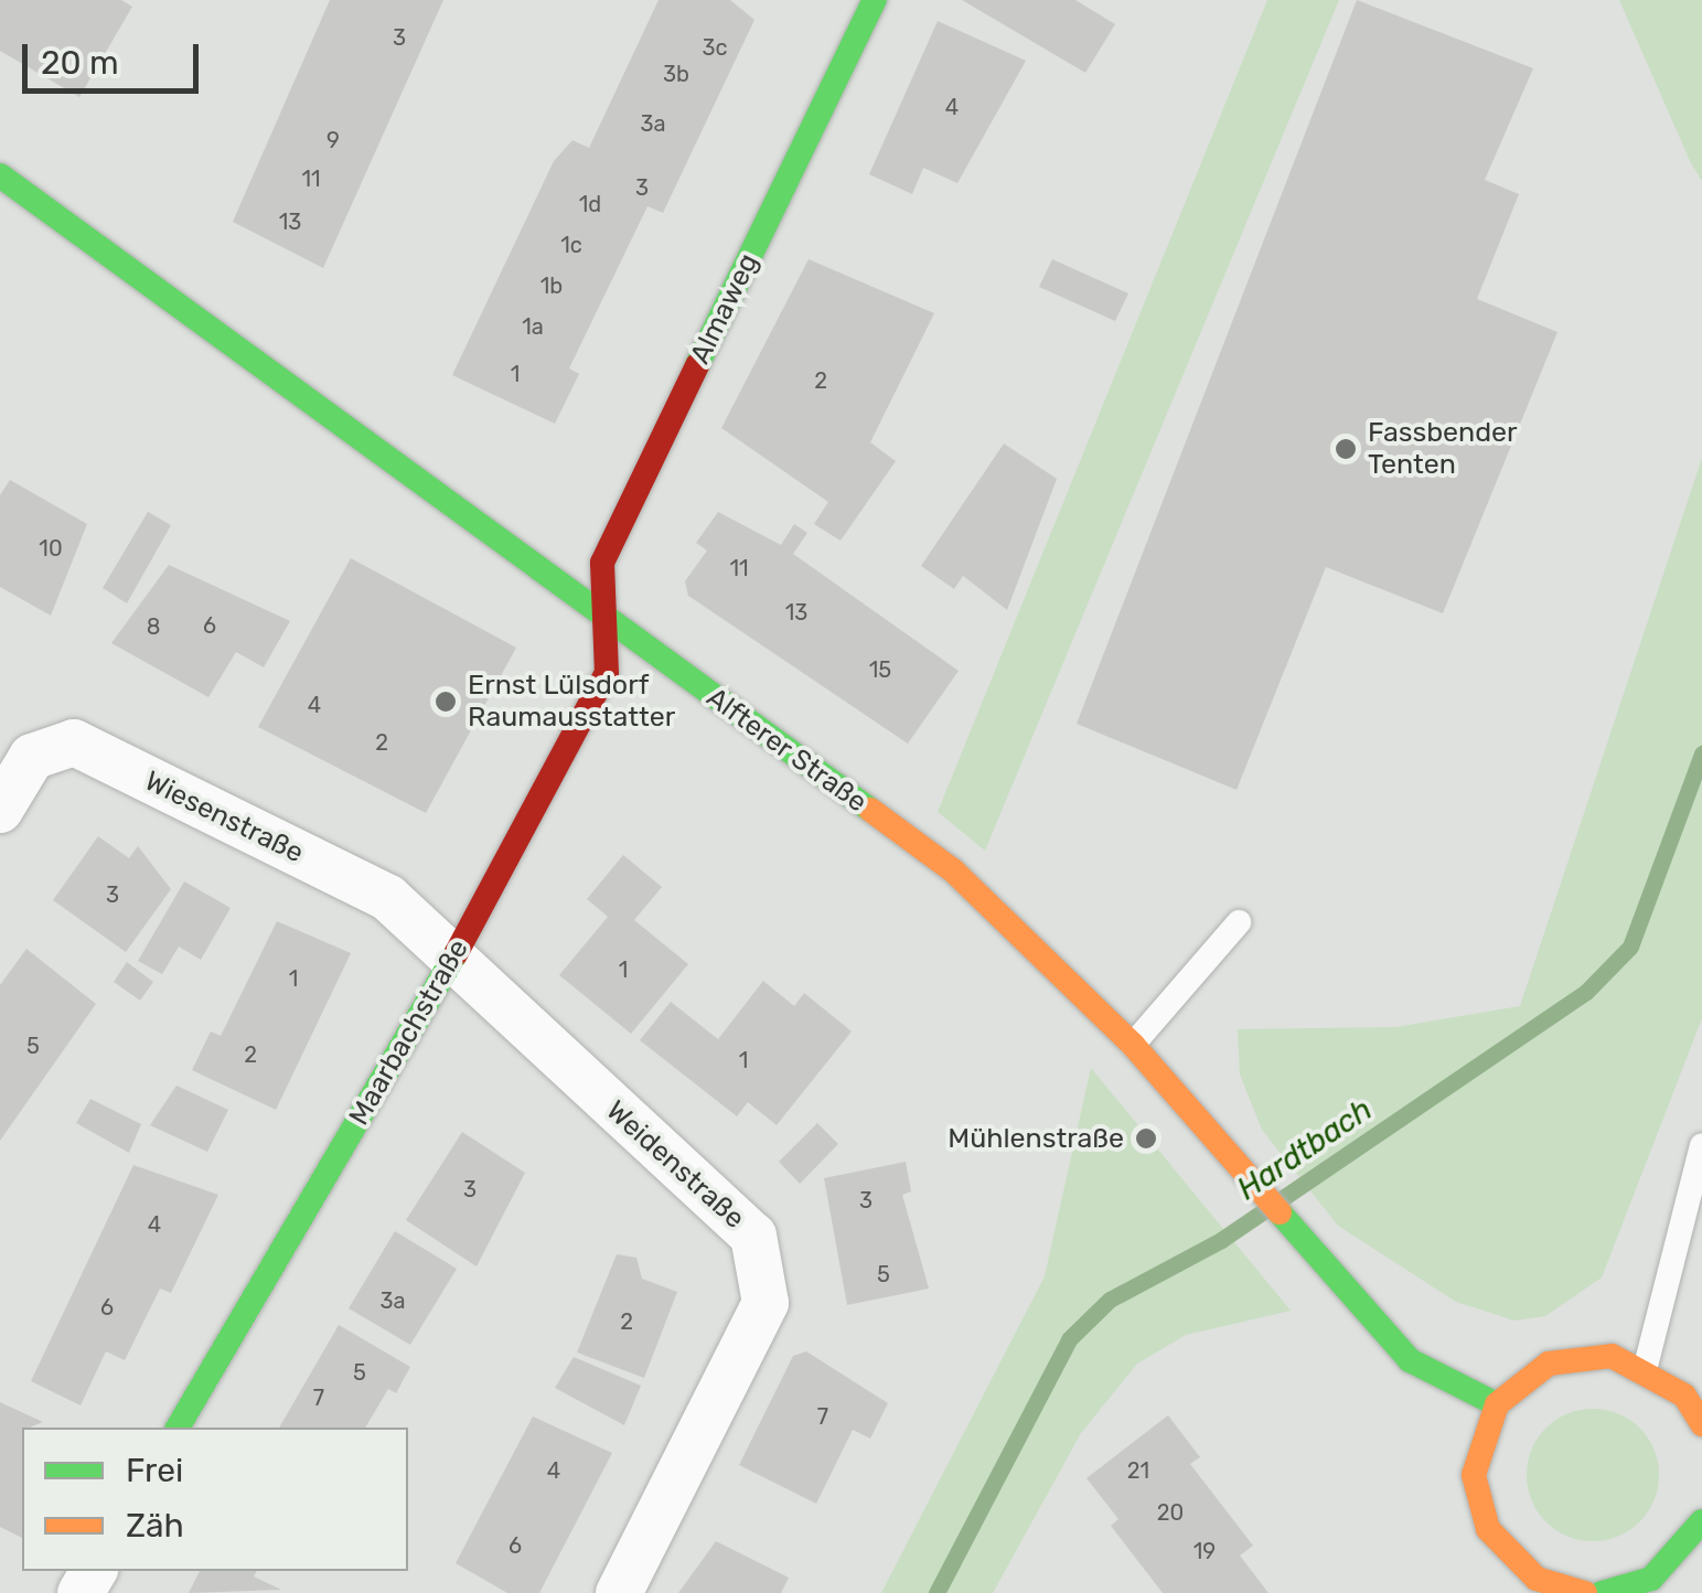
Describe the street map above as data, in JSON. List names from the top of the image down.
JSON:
{
  "streets": {
    "street": [
      "Almaweg",
      "Alfterer Straße",
      "Wiesenstraße",
      "Maarbachstraße",
      "Weidenstraße"
    ]
  },
  "crossings": [
    ["Almaweg", "Alfterer Straße"],
    ["Almaweg", "Maarbachstraße"],
    ["Alfterer Straße", "Maarbachstraße"],
    ["Wiesenstraße", "Maarbachstraße"],
    ["Wiesenstraße", "Weidenstraße"],
    ["Maarbachstraße", "Weidenstraße"]
  ],
  "water": ["Hardtbach"],
  "places": ["Fassbender Tenten", "Ernst Lülsdorf Raumausstatter", "Mühlenstraße"],
  "house_numbers": [
    "3",
    "3c",
    "3b",
    "4",
    "3a",
    "9",
    "11",
    "3",
    "1d",
    "13",
    "1c",
    "1b",
    "1a",
    "1",
    "2",
    "10",
    "11",
    "13",
    "6",
    "8",
    "15",
    "4",
    "2",
    "3",
    "1",
    "1",
    "5",
    "2",
    "1",
    "3",
    "3",
    "4",
    "5",
    "3a",
    "6",
    "2",
    "5",
    "7",
    "7",
    "4",
    "21",
    "20",
    "6",
    "19"
  ],
  "legend": ["Frei", "Zäh"],
  "scale_bar": "20 m"
}
